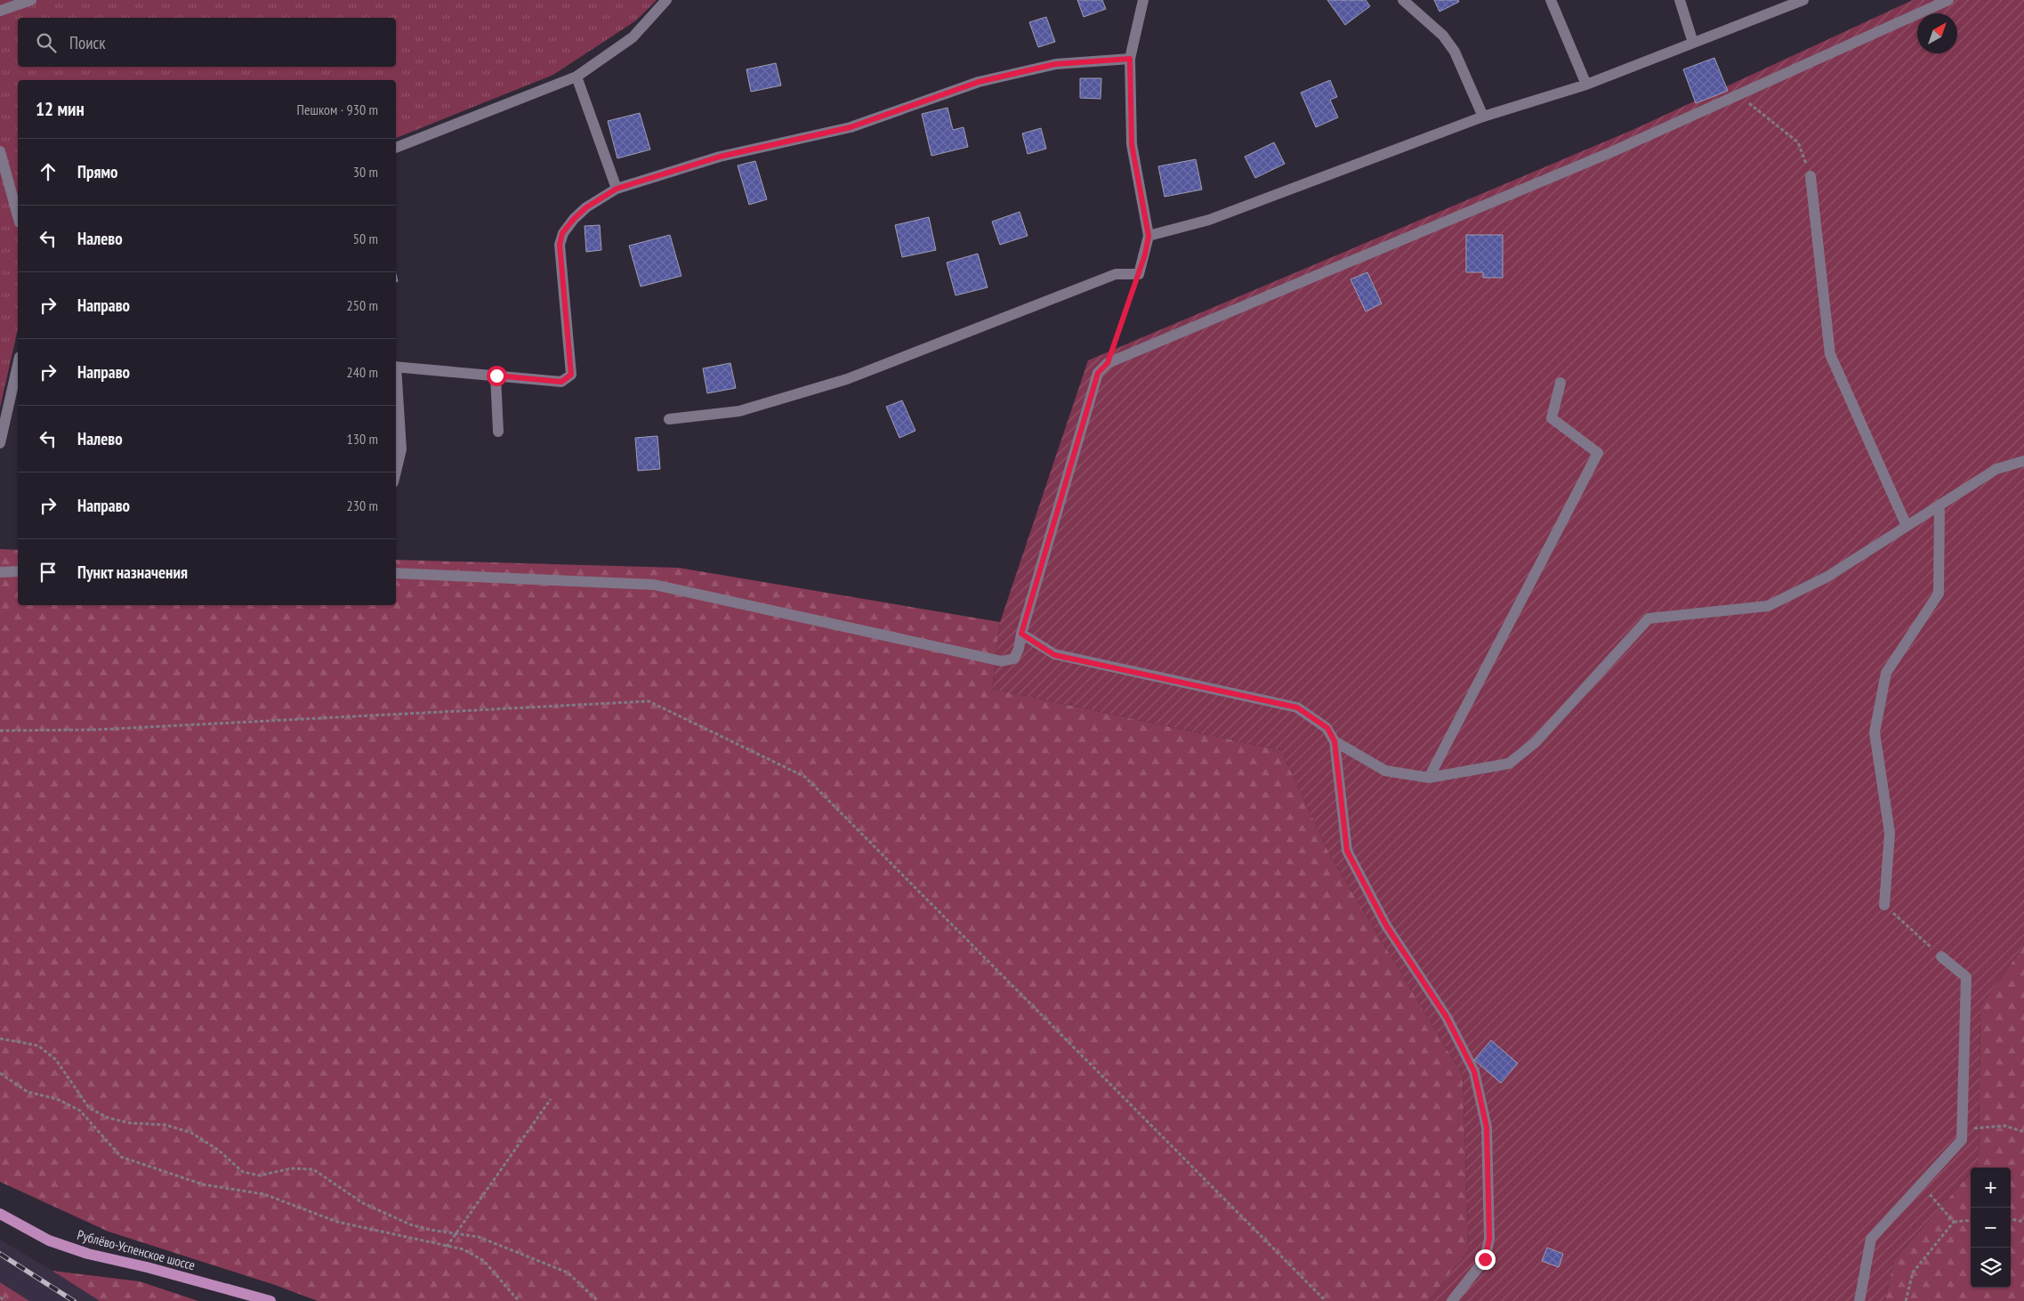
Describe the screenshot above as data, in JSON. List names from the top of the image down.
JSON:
{
  "streets": {
    "main road": ["Рублёво-Успенское шоссе"]
  },
  "north": "top right",
  "page": {
    "search": "Поиск",
    "heading": ["12 мин", "Пешком · 930 m"],
    "list": [
      ["Прямо", "30 m"],
      ["Налево", "50 m"],
      ["Направо", "250 m"],
      ["Направо", "240 m"],
      ["Налево", "130 m"],
      ["Направо", "230 m"],
      "Пункт назначения"
    ],
    "map_buttons": ["+", "−"]
  }
}
